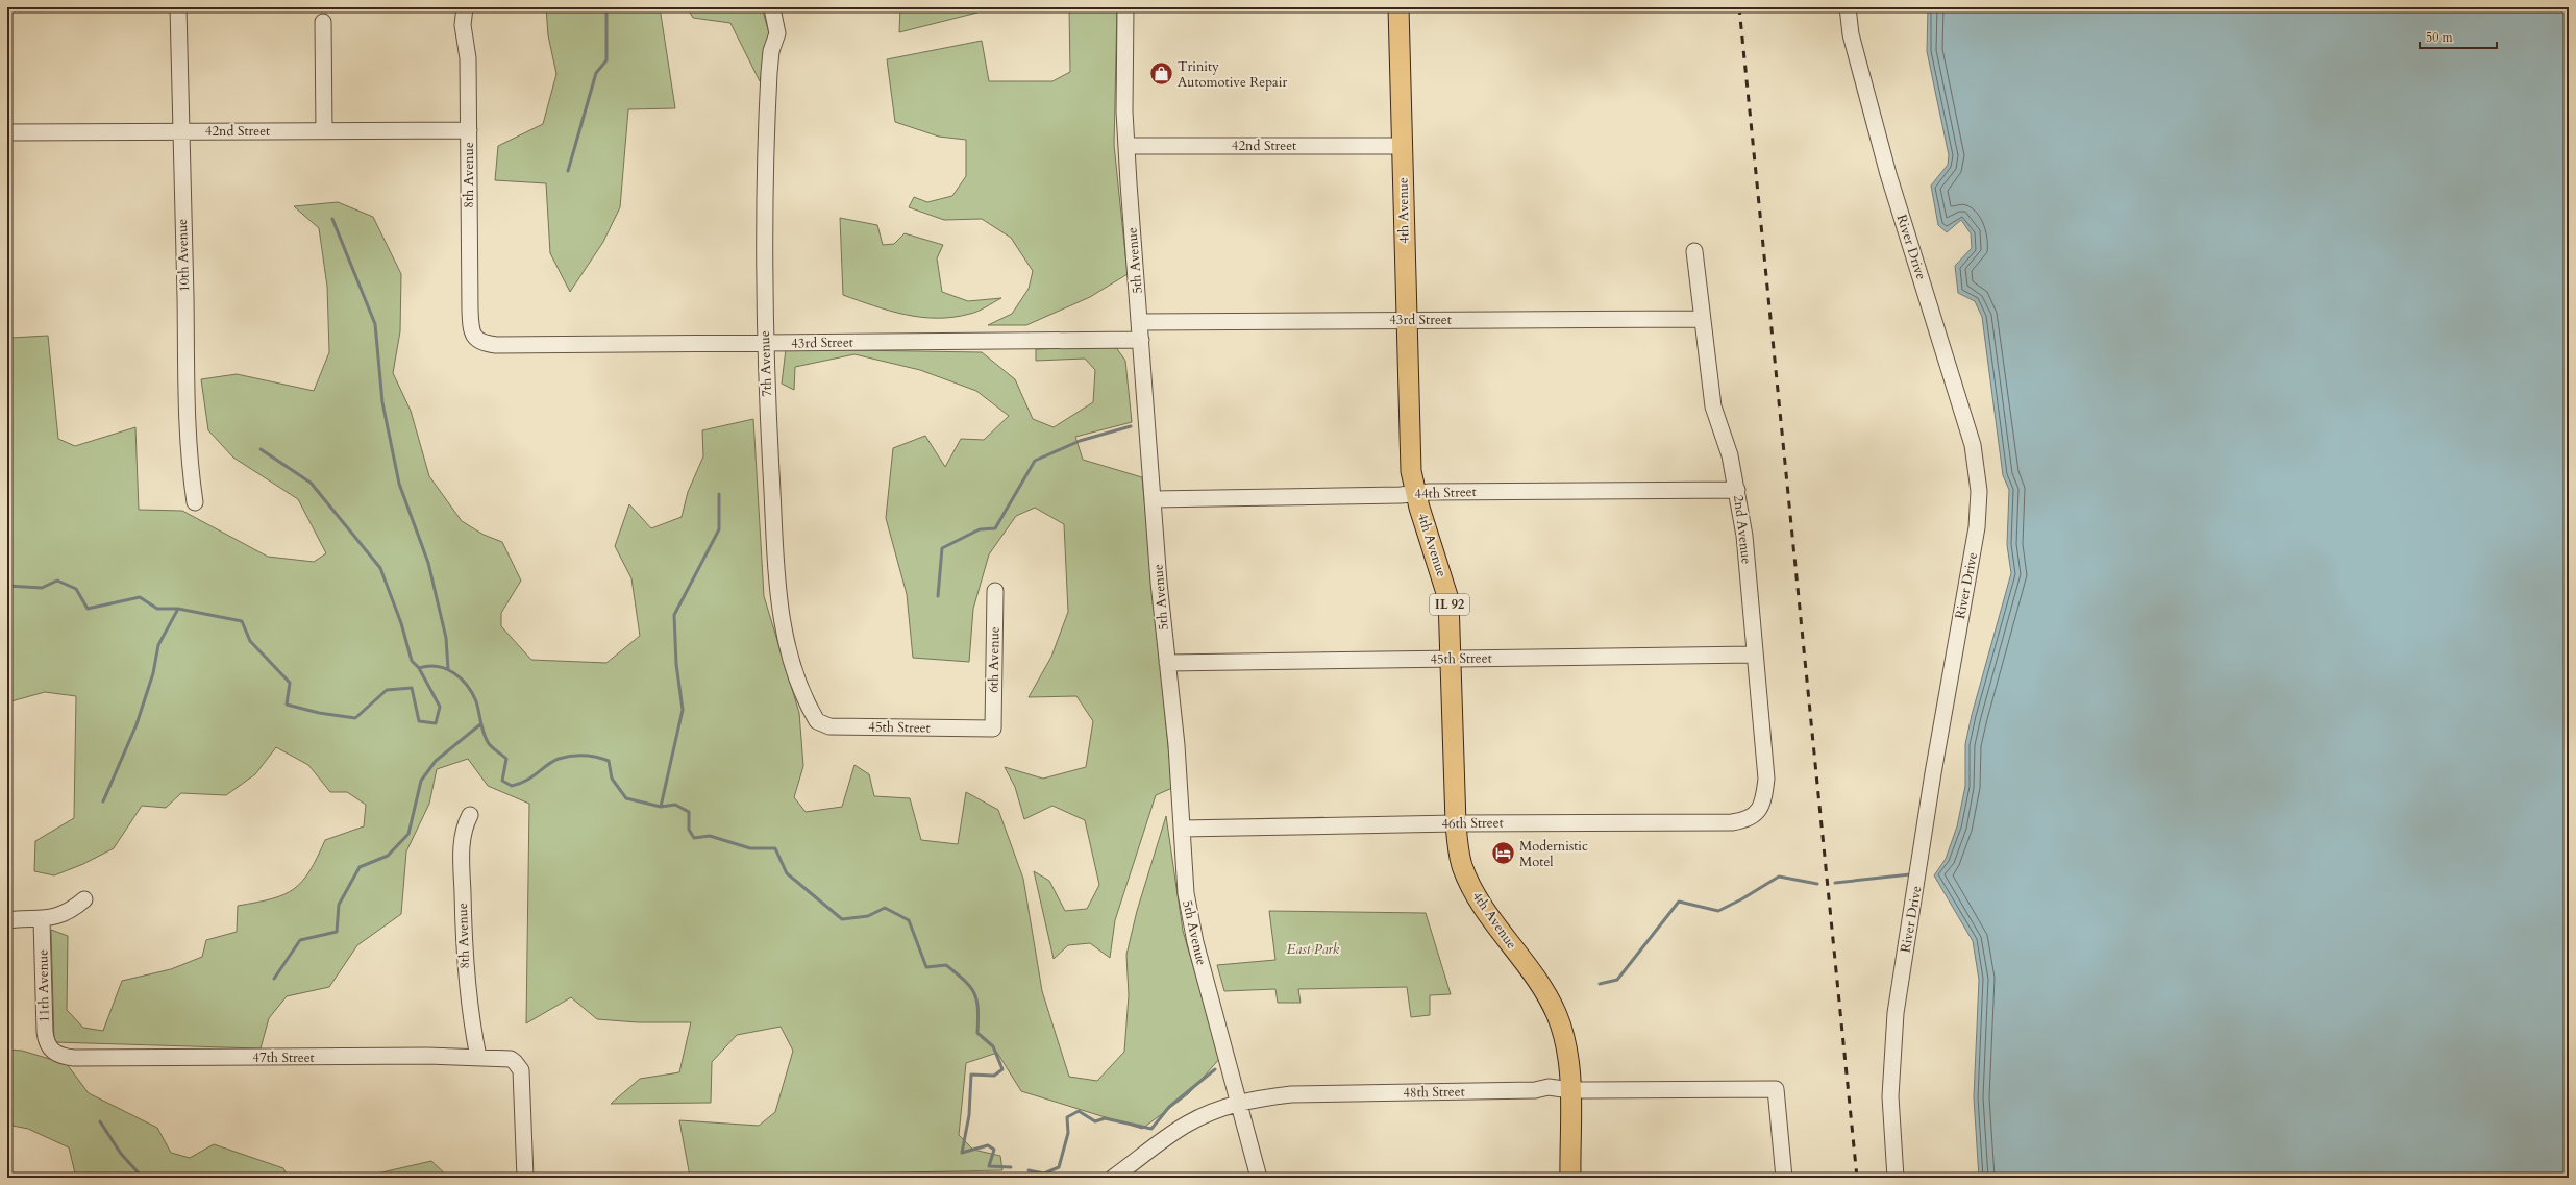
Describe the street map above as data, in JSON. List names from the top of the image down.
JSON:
{
  "streets": {
    "main road": ["4th Avenue", "IL 92"],
    "street": [
      "42nd Street",
      "8th Avenue",
      "River Drive",
      "10th Avenue",
      "5th Avenue",
      "43rd Street",
      "7th Avenue",
      "44th Street",
      "2nd Avenue",
      "45th Street",
      "6th Avenue",
      "46th Street",
      "11th Avenue",
      "47th Street",
      "48th Street"
    ]
  },
  "crossings": [
    ["42nd Street", "8th Avenue"],
    ["42nd Street", "4th Avenue"],
    ["42nd Street", "10th Avenue"],
    ["42nd Street", "5th Avenue"],
    ["8th Avenue", "43rd Street"],
    ["8th Avenue", "47th Street"],
    ["4th Avenue", "43rd Street"],
    ["4th Avenue", "44th Street"],
    ["4th Avenue", "45th Street"],
    ["4th Avenue", "46th Street"],
    ["4th Avenue", "48th Street"],
    ["5th Avenue", "43rd Street"],
    ["5th Avenue", "44th Street"],
    ["5th Avenue", "45th Street"],
    ["5th Avenue", "46th Street"],
    ["5th Avenue", "48th Street"],
    ["43rd Street", "7th Avenue"],
    ["43rd Street", "2nd Avenue"],
    ["7th Avenue", "45th Street"],
    ["44th Street", "2nd Avenue"],
    ["2nd Avenue", "45th Street"],
    ["2nd Avenue", "46th Street"],
    ["45th Street", "6th Avenue"],
    ["11th Avenue", "47th Street"]
  ],
  "parks": ["East Park"],
  "places": {
    "shop": ["Trinity Automotive Repair"],
    "hotel": ["Modernistic Motel"]
  },
  "scale_bar": "50 m"
}
